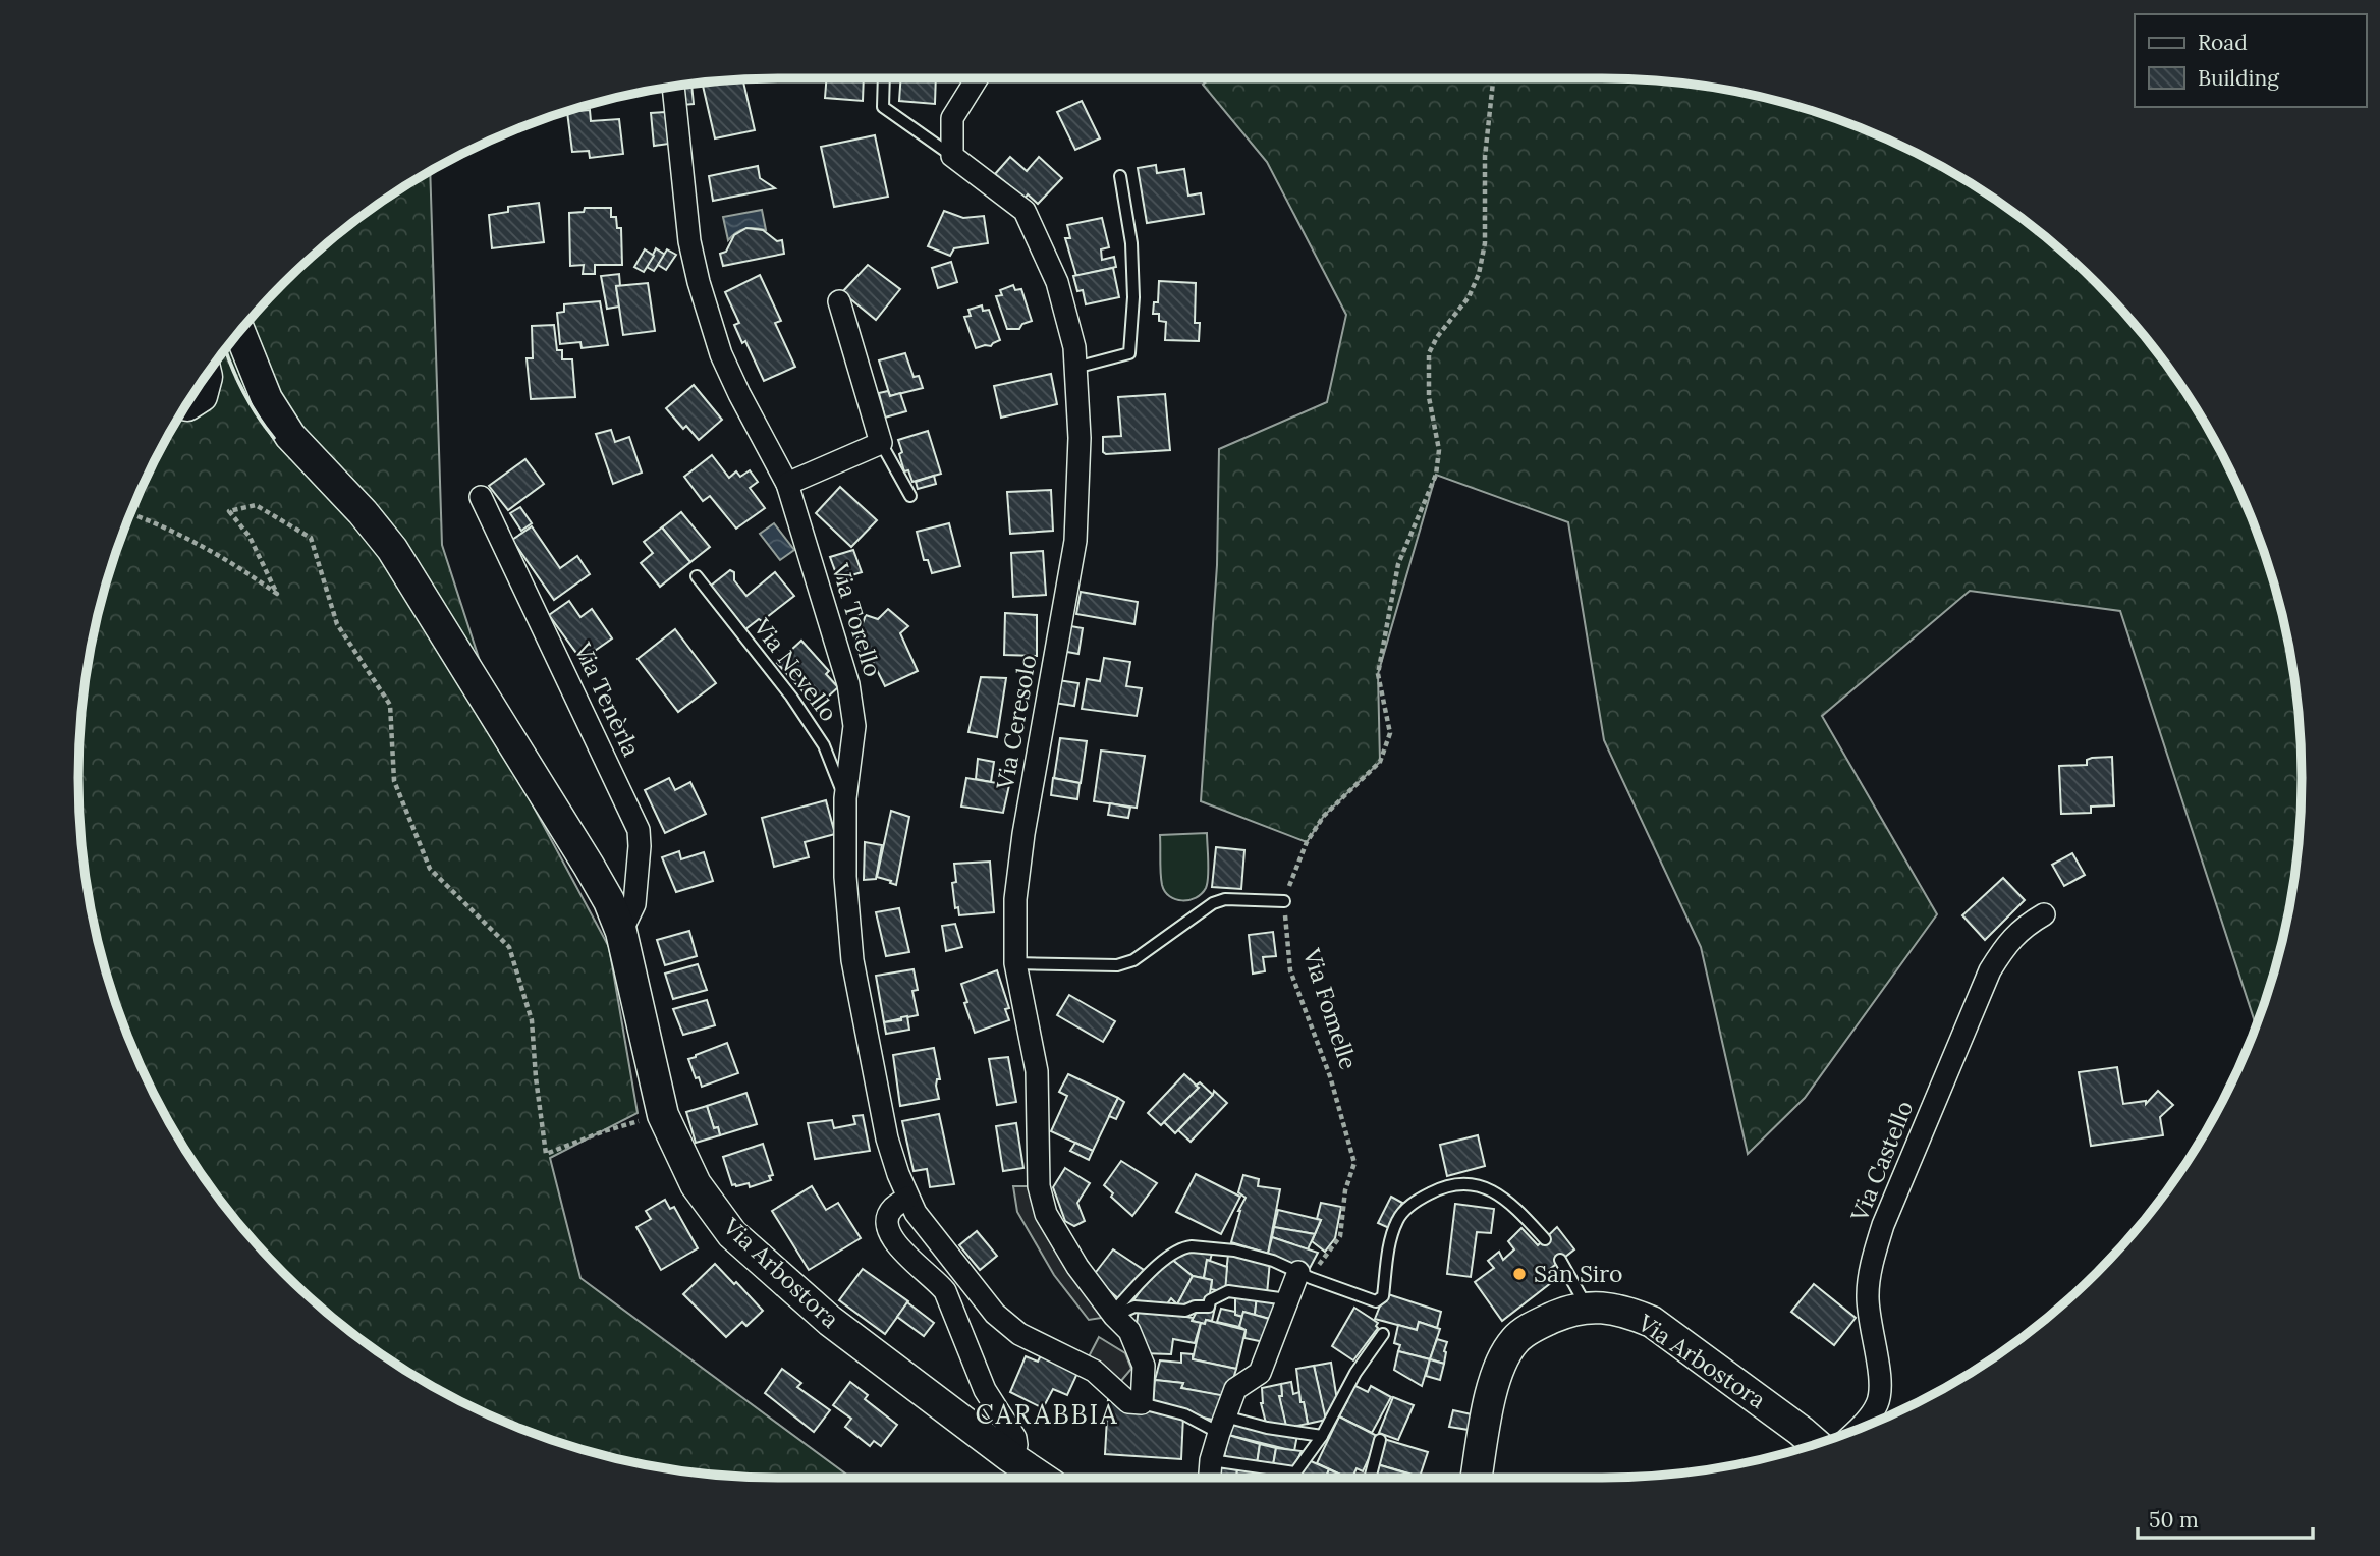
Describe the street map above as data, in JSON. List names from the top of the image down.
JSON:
{
  "streets": {
    "street": [
      "Via Torello",
      "Via Tenèrla",
      "Via Ceresolo",
      "Via Castello",
      "Via Arbostora"
    ],
    "lane": ["Via Nevello"],
    "path": ["Via Fomelle"]
  },
  "crossings": [
    ["Via Torello", "Via Nevello"],
    ["Via Torello", "Via Ceresolo"],
    ["Via Tenèrla", "Via Arbostora"]
  ],
  "districts": ["CARABBIA"],
  "places": ["San Siro"],
  "legend": ["Road", "Building"],
  "scale_bar": "50 m"
}
